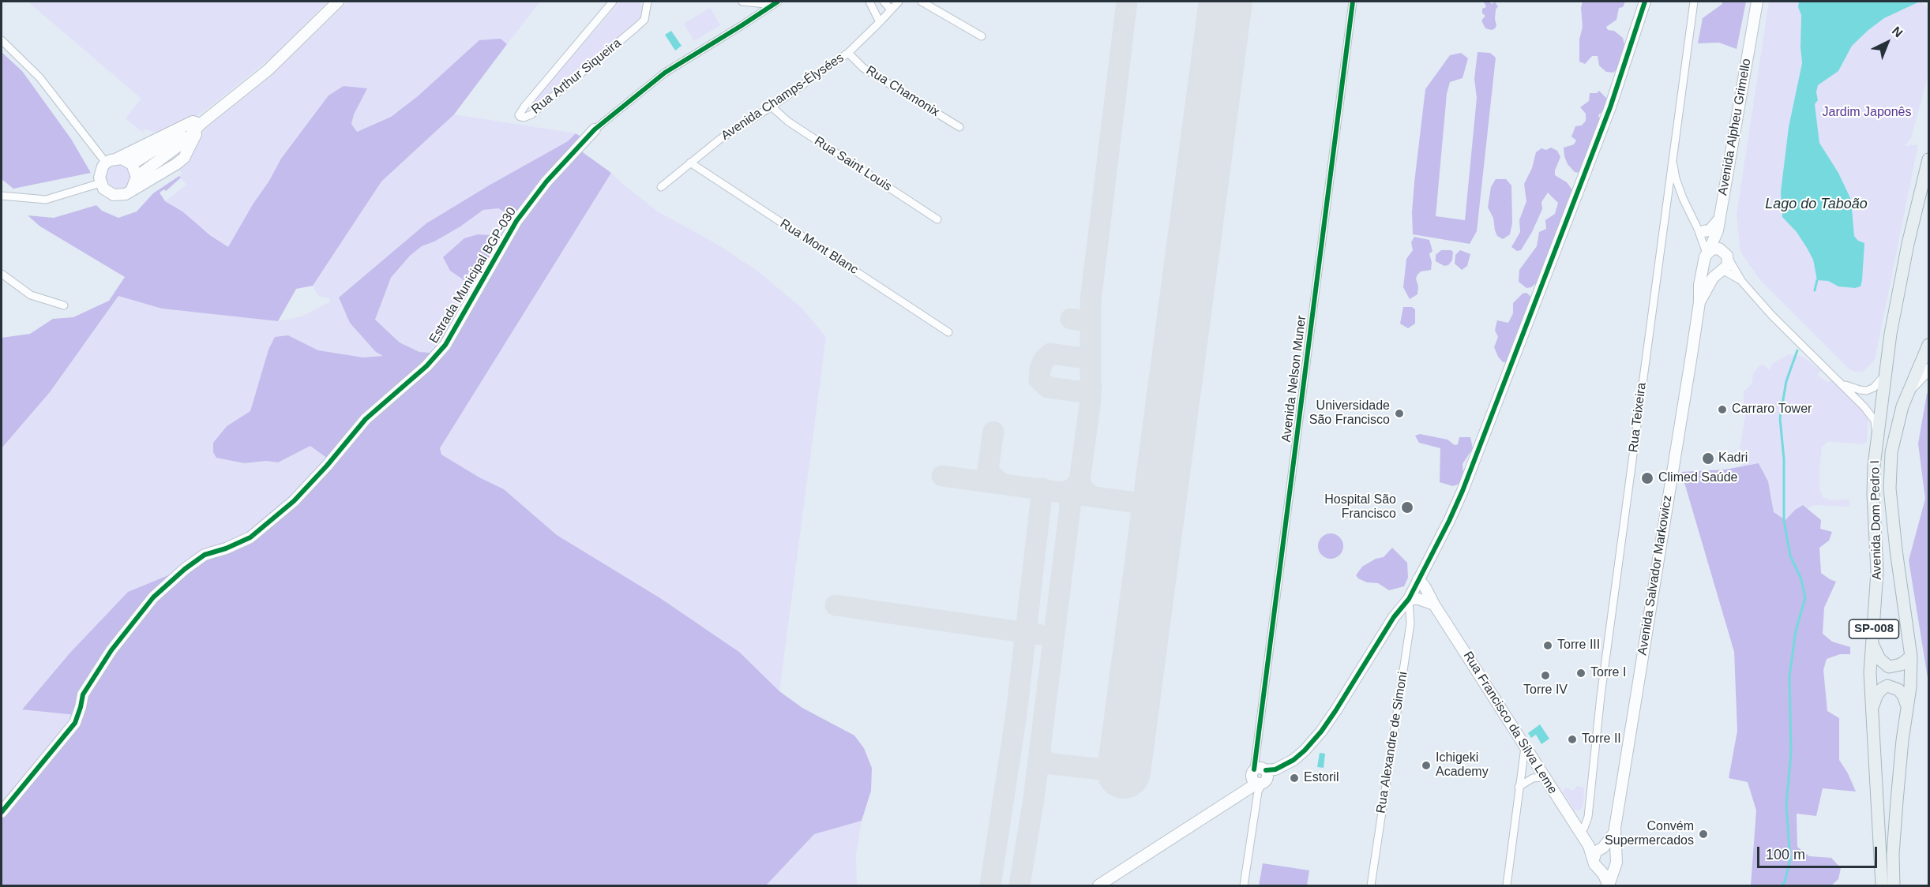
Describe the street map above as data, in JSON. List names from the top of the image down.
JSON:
{
  "streets": {
    "main road": ["Avenida Dom Pedro I", "SP-008"],
    "street": [
      "Rua Arthur Siqueira",
      "Rua Chamonix",
      "Avenida Champs-Élysées",
      "Avenida Alpheu Grimello",
      "Rua Saint Louis",
      "Rua Mont Blanc",
      "Estrada Municipal BGP-030",
      "Avenida Nelson Muner",
      "Rua Teixeira",
      "Avenida Salvador Markowicz",
      "Rua Francisco da Silva Leme",
      "Rua Alexandre de Simoni"
    ]
  },
  "crossings": [
    ["Rua Chamonix", "Avenida Champs-Élysées"],
    ["Avenida Champs-Élysées", "Rua Saint Louis"],
    ["Avenida Champs-Élysées", "Rua Mont Blanc"],
    ["Avenida Alpheu Grimello", "Avenida Salvador Markowicz"],
    ["Rua Teixeira", "Rua Francisco da Silva Leme"],
    ["Avenida Salvador Markowicz", "Rua Francisco da Silva Leme"]
  ],
  "water": ["Lago do Taboão"],
  "parks": ["Jardim Japonês"],
  "places": [
    "Carraro Tower",
    "Universidade São Francisco",
    "Kadri",
    "Climed Saúde",
    "Hospital São Francisco",
    "Torre III",
    "Torre I",
    "Torre IV",
    "Torre II",
    "Ichigeki Academy",
    "Estoril",
    "Convém Supermercados"
  ],
  "scale_bar": "100 m",
  "north": "top right"
}
